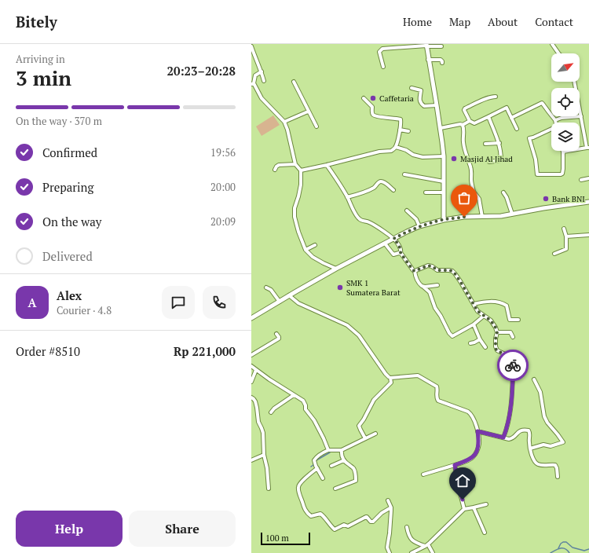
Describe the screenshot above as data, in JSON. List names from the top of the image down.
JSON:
{
  "places": [
    "Caffetaria",
    "Masjid Al Jihad",
    "Bank BNI",
    "SMK 1 Sumatera Barat"
  ],
  "scale_bar": "100 m",
  "north": "top right",
  "page": {
    "header": "Bitely",
    "nav": [
      "Home",
      "Map",
      "About",
      "Contact"
    ],
    "heading": ["3 min", "Arriving in", "20:23–20:28"],
    "panel": [
      "Alex",
      "Courier · 4.8",
      "Order #8510",
      "Rp 221,000"
    ],
    "bar": "On the way · 370 m",
    "list": [
      ["Confirmed", "19:56"],
      ["Preparing", "20:00"],
      ["On the way", "20:09"],
      "Delivered"
    ],
    "round": "A",
    "buttons": ["Help", "Share"],
    "scale": "100 m"
  }
}
